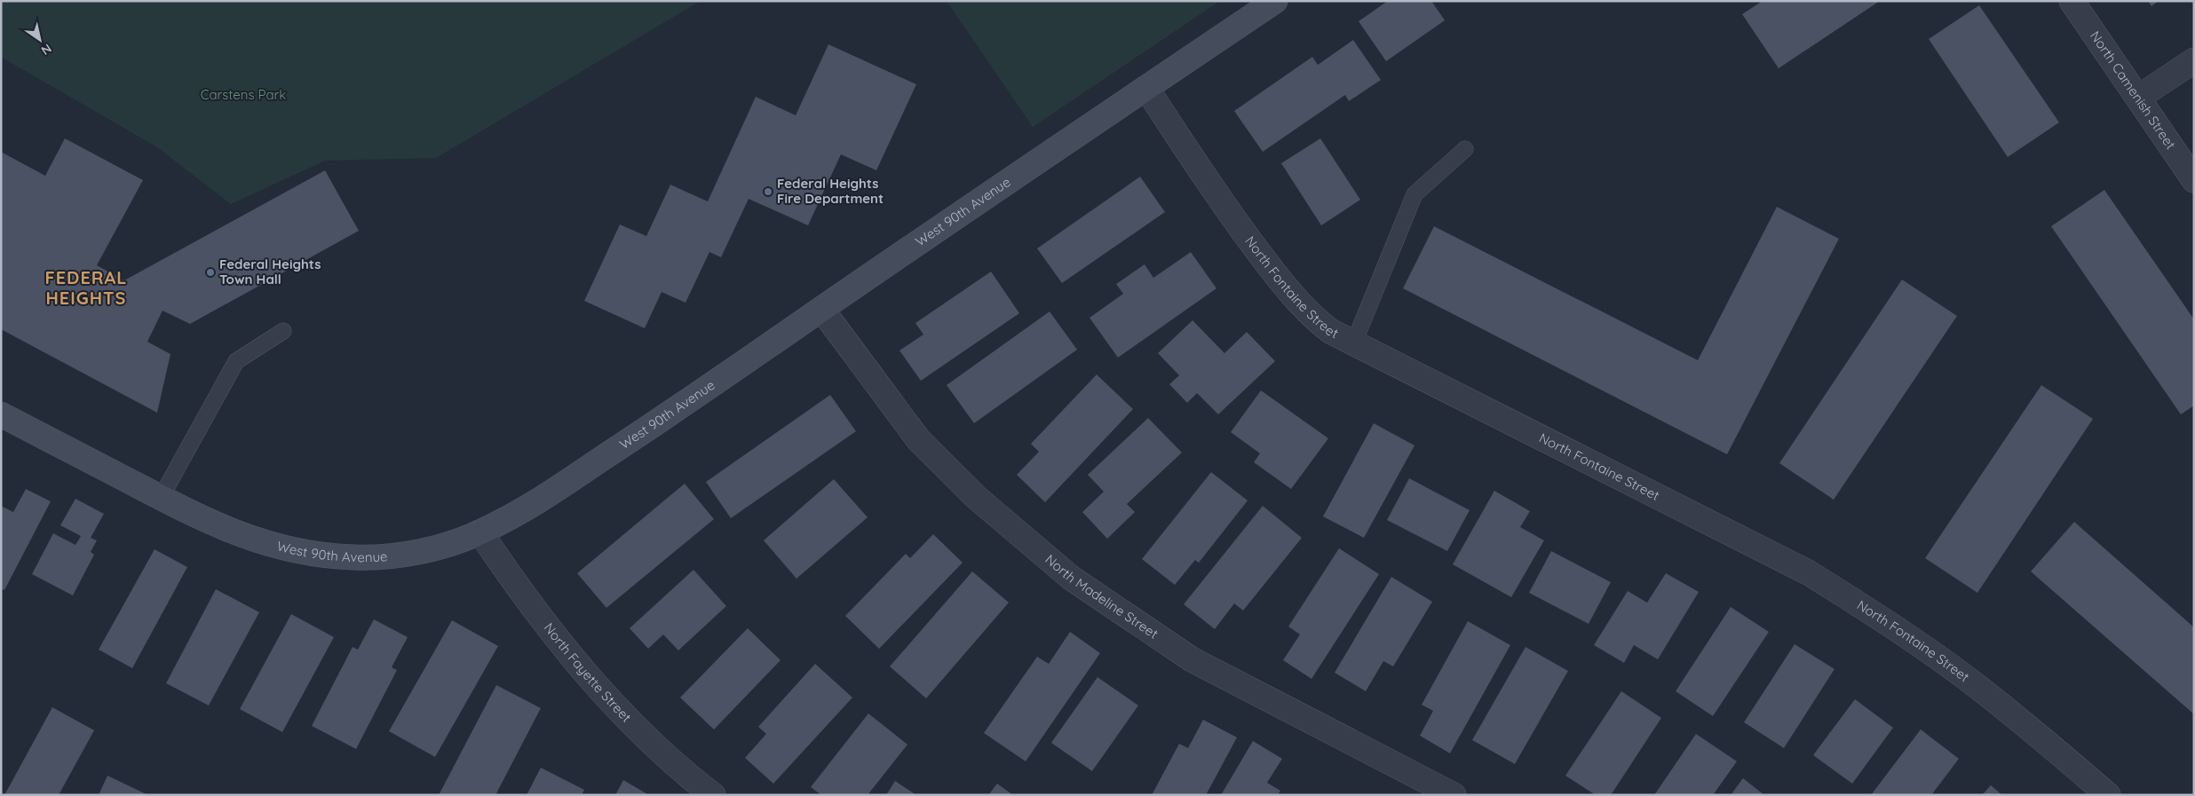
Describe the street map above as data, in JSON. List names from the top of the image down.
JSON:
{
  "streets": {
    "street": [
      "North Camenish Street",
      "West 90th Avenue",
      "North Fontaine Street",
      "North Madeline Street",
      "North Fayette Street"
    ]
  },
  "crossings": [
    ["West 90th Avenue", "North Fontaine Street"],
    ["West 90th Avenue", "North Madeline Street"],
    ["West 90th Avenue", "North Fayette Street"]
  ],
  "districts": ["FEDERAL HEIGHTS"],
  "parks": ["Carstens Park"],
  "places": ["Federal Heights Fire Department", "Federal Heights Town Hall"],
  "north": "bottom right"
}
